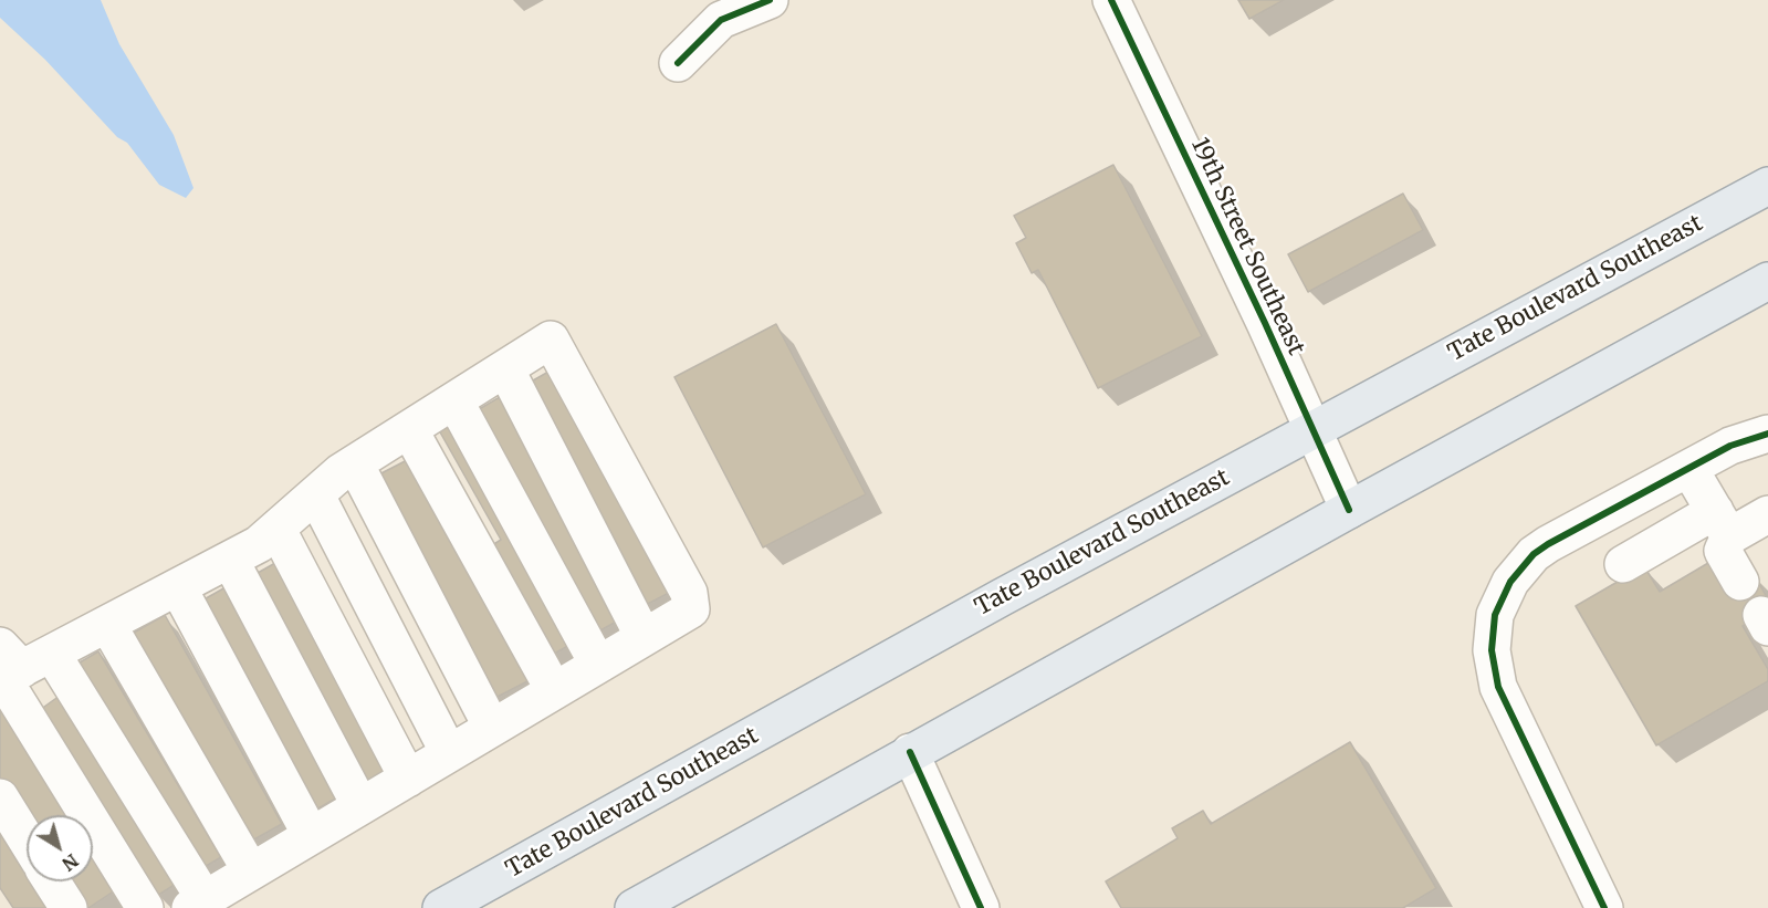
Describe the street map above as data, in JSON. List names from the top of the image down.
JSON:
{
  "streets": {
    "main road": ["Tate Boulevard Southeast"],
    "street": ["19th Street Southeast"]
  },
  "crossings": [
    ["19th Street Southeast", "Tate Boulevard Southeast"]
  ],
  "north": "bottom right"
}
